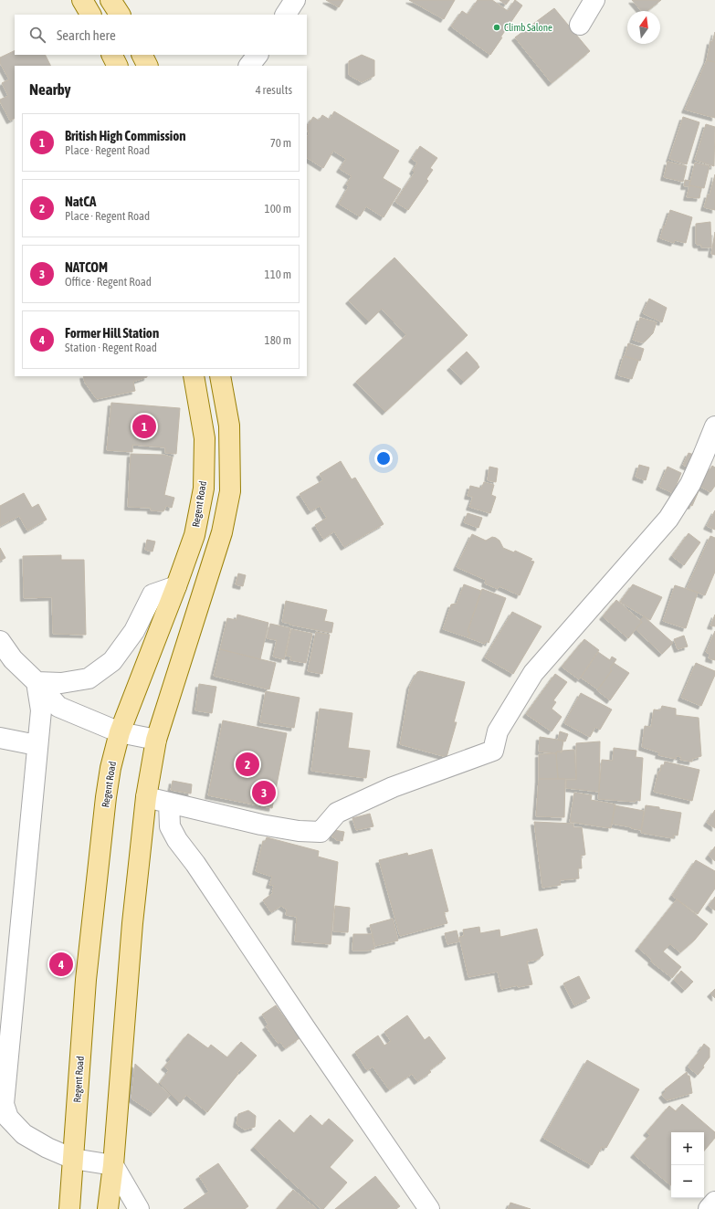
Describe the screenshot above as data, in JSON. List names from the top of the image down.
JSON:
{
  "streets": {
    "main road": ["Regent Road"]
  },
  "places": ["Climb Salone"],
  "north": "top",
  "page": {
    "search": "Search here",
    "heading": ["Nearby", "4 results"],
    "list": [
      {
        "mark": "1",
        "name": "British High Commission",
        "note": "Place · Regent Road",
        "value": "70 m"
      },
      {
        "mark": "2",
        "name": "NatCA",
        "note": "Place · Regent Road",
        "value": "100 m"
      },
      {
        "mark": "3",
        "name": "NATCOM",
        "note": "Office · Regent Road",
        "value": "110 m"
      },
      {
        "mark": "4",
        "name": "Former Hill Station",
        "note": "Station · Regent Road",
        "value": "180 m"
      }
    ],
    "pins": [
      "1",
      "2",
      "3",
      "4"
    ],
    "map_buttons": ["+", "−"]
  }
}
